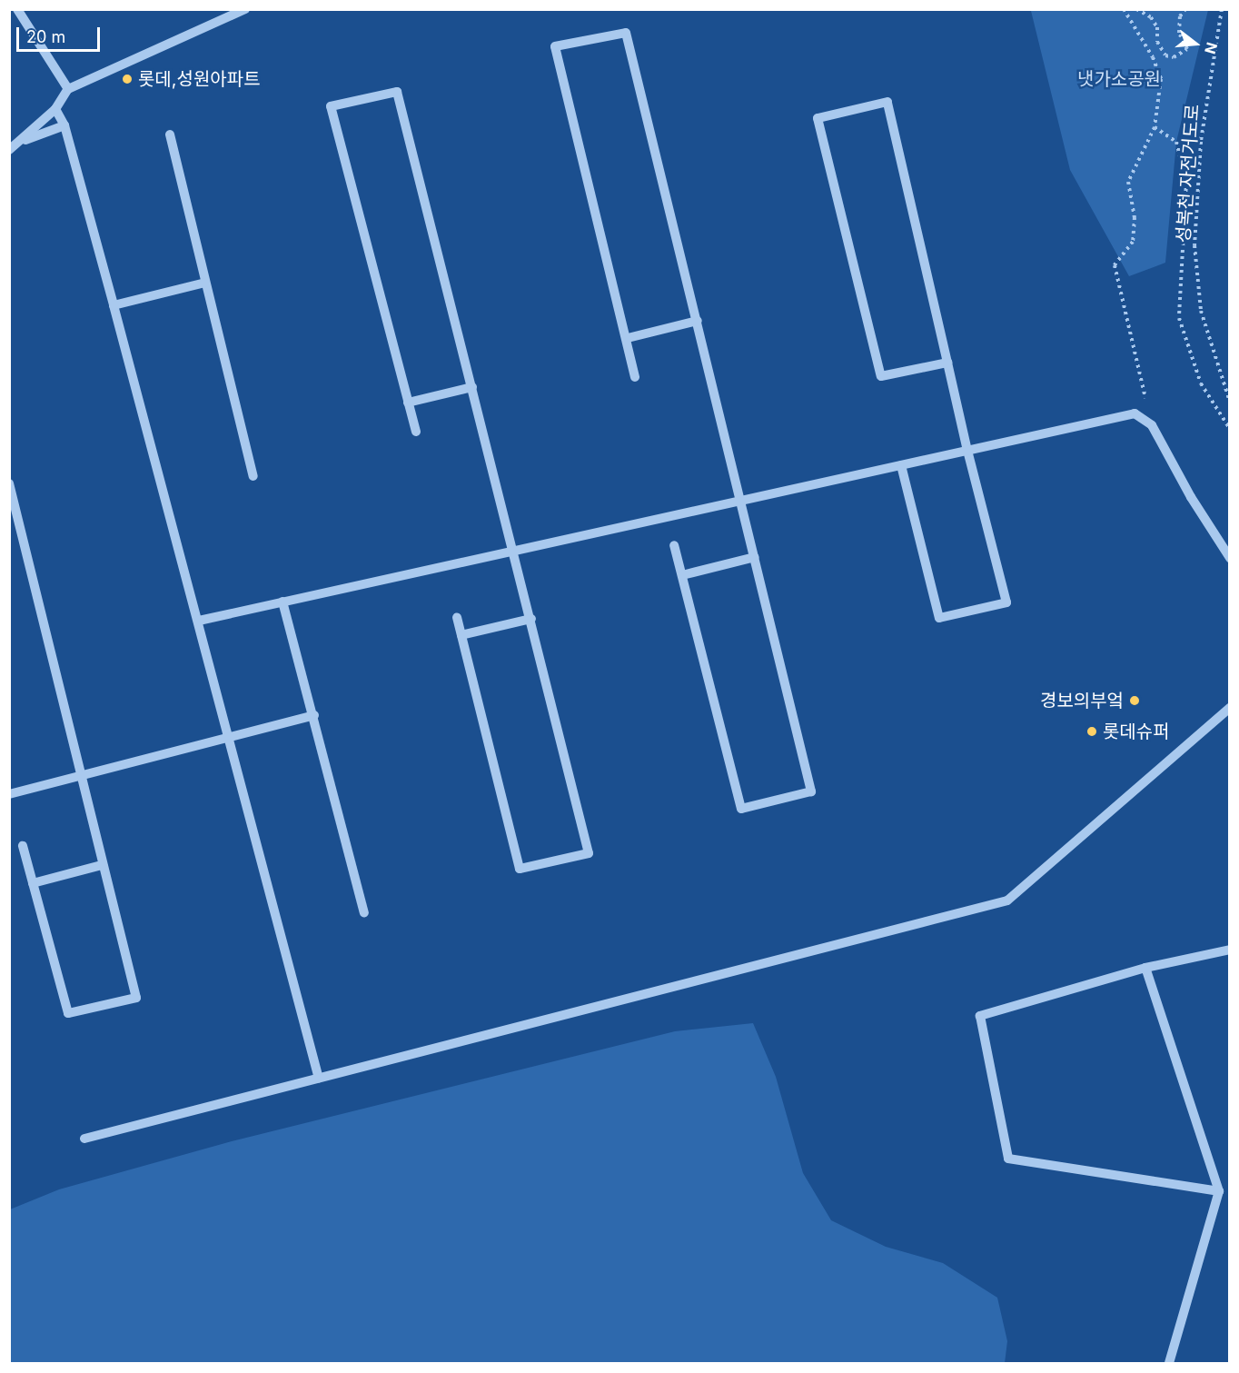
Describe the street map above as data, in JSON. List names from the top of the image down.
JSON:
{
  "streets": {
    "path": ["성복천 자전거도로"]
  },
  "parks": ["냇가소공원"],
  "places": ["롯데,성원아파트", "경보의부엌", "롯데슈퍼"],
  "scale_bar": "20 m",
  "north": "right"
}
